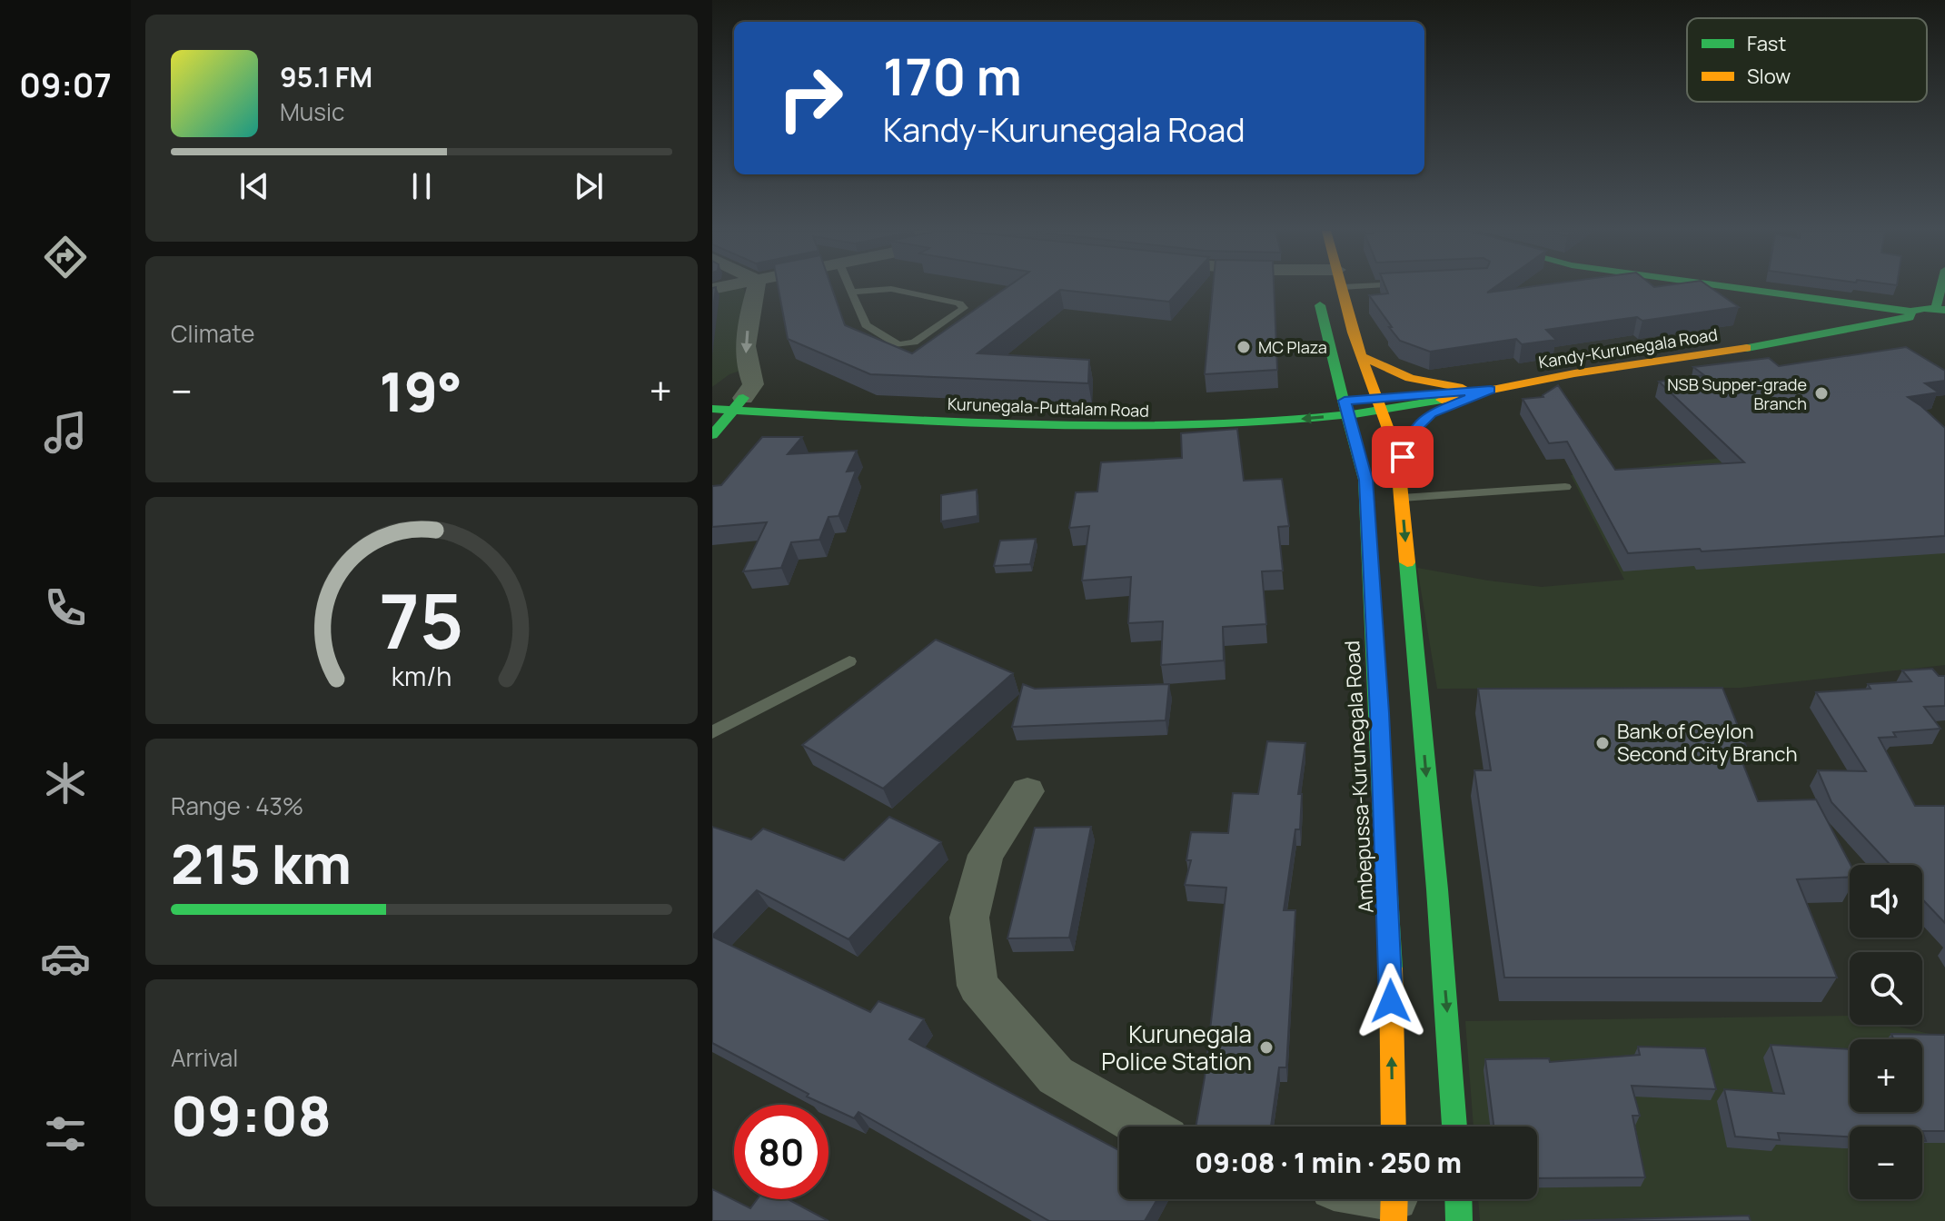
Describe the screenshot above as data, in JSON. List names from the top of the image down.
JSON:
{
  "streets": {
    "main road": ["Kandy-Kurunegala Road", "Kurunegala-Puttalam Road", "Ambepussa-Kurunegala Road"]
  },
  "crossings": [
    ["Kandy-Kurunegala Road", "Kurunegala-Puttalam Road"],
    ["Kurunegala-Puttalam Road", "Ambepussa-Kurunegala Road"]
  ],
  "places": [
    "MC Plaza",
    "NSB Supper-grade Branch",
    "Bank of Ceylon Second City Branch",
    "Kurunegala Police Station"
  ],
  "legend": ["Fast", "Slow"],
  "page": {
    "tabs": "09:07",
    "turn": ["170 m", "Kandy-Kurunegala Road"],
    "song": ["95.1 FM", "Music"],
    "tile": [
      "Climate",
      ["Range · 43%", "215 km"],
      ["Arrival", "09:08"]
    ],
    "heat": ["−", "19°", "+"],
    "map_buttons": ["+", "−"],
    "limit": "80",
    "trip": "09:08 · 1 min · 250 m",
    "gauge": ["75", "km/h"]
  }
}
